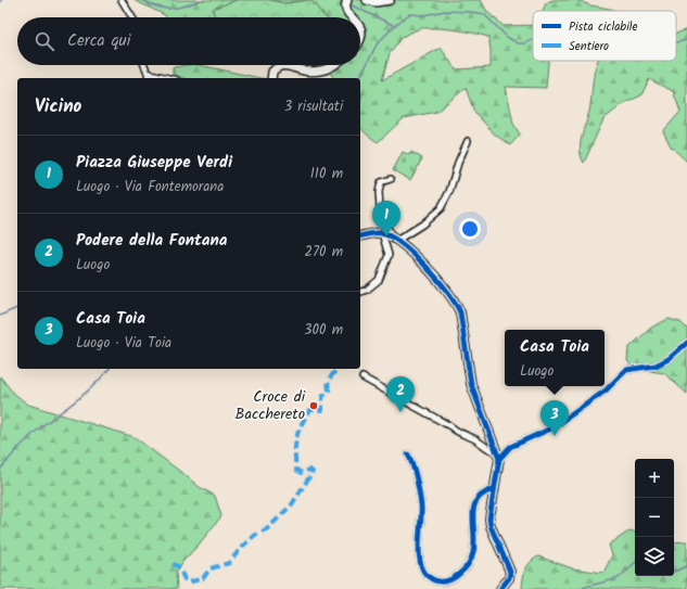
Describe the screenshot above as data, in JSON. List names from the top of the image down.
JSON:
{
  "places": ["Croce di Bacchereto"],
  "legend": ["Pista ciclabile", "Sentiero"],
  "page": {
    "search": "Cerca qui",
    "heading": ["Vicino", "3 risultati"],
    "list": [
      {
        "mark": "1",
        "name": "Piazza Giuseppe Verdi",
        "note": "Luogo · Via Fontemorana",
        "value": "110 m"
      },
      {
        "mark": "2",
        "name": "Podere della Fontana",
        "note": "Luogo",
        "value": "270 m"
      },
      {
        "mark": "3",
        "name": "Casa Toia",
        "note": "Luogo · Via Toia",
        "value": "300 m"
      }
    ],
    "pins": ["1", "2", "3"],
    "popup": ["Casa Toia", "Luogo"],
    "map_buttons": ["+", "−"]
  }
}
